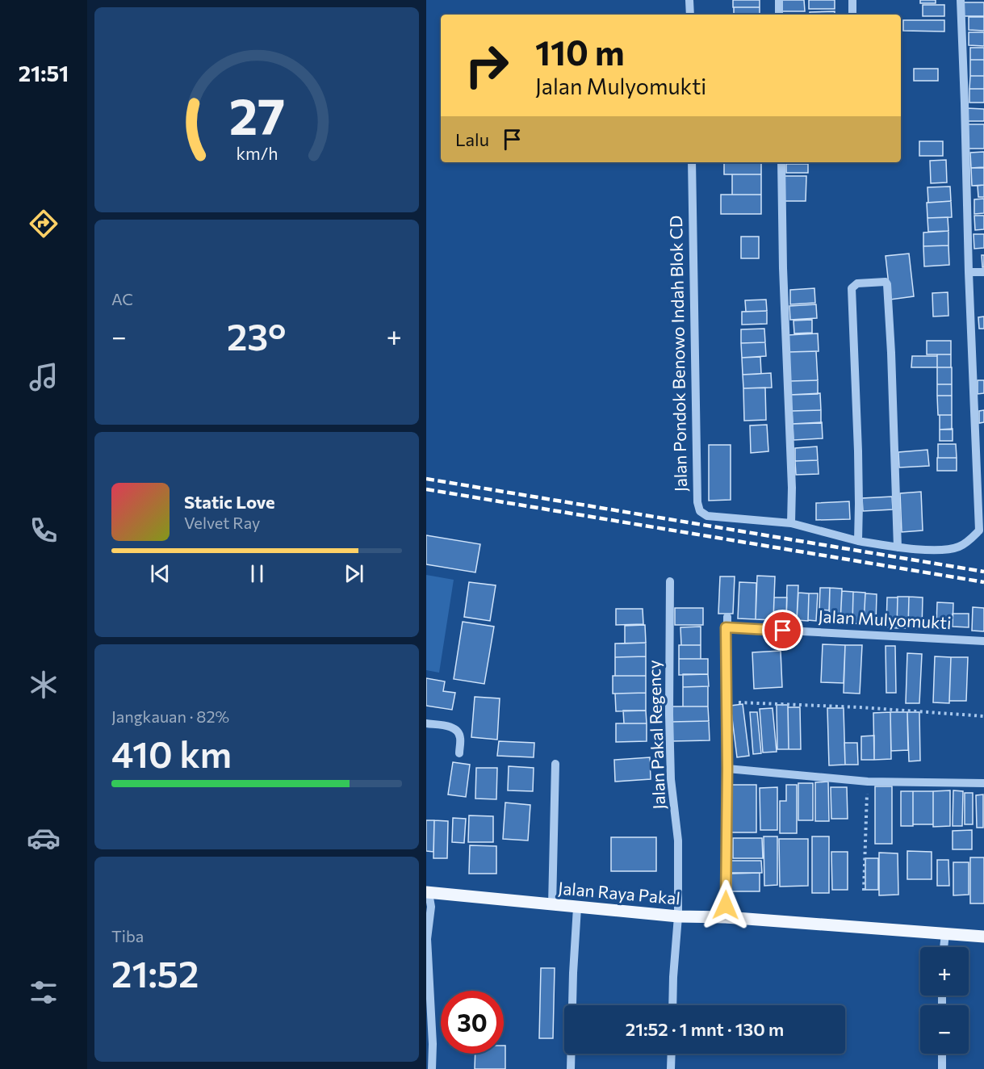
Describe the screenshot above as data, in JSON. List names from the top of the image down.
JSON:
{
  "streets": {
    "main road": ["Jalan Raya Pakal"],
    "street": ["Jalan Pondok Benowo Indah Blok CD", "Jalan Mulyomukti", "Jalan Pakal Regency"]
  },
  "crossings": [
    ["Jalan Pakal Regency", "Jalan Raya Pakal"]
  ],
  "page": {
    "tabs": "21:51",
    "turn": ["110 m", "Jalan Mulyomukti"],
    "then": "Lalu",
    "tile": [
      "AC",
      ["Jangkauan · 82%", "410 km"],
      ["Tiba", "21:52"]
    ],
    "heat": ["−", "23°", "+"],
    "song": ["Static Love", "Velvet Ray"],
    "map_buttons": ["+", "−"],
    "limit": "30",
    "trip": "21:52 · 1 mnt · 130 m",
    "gauge": ["27", "km/h"]
  }
}
